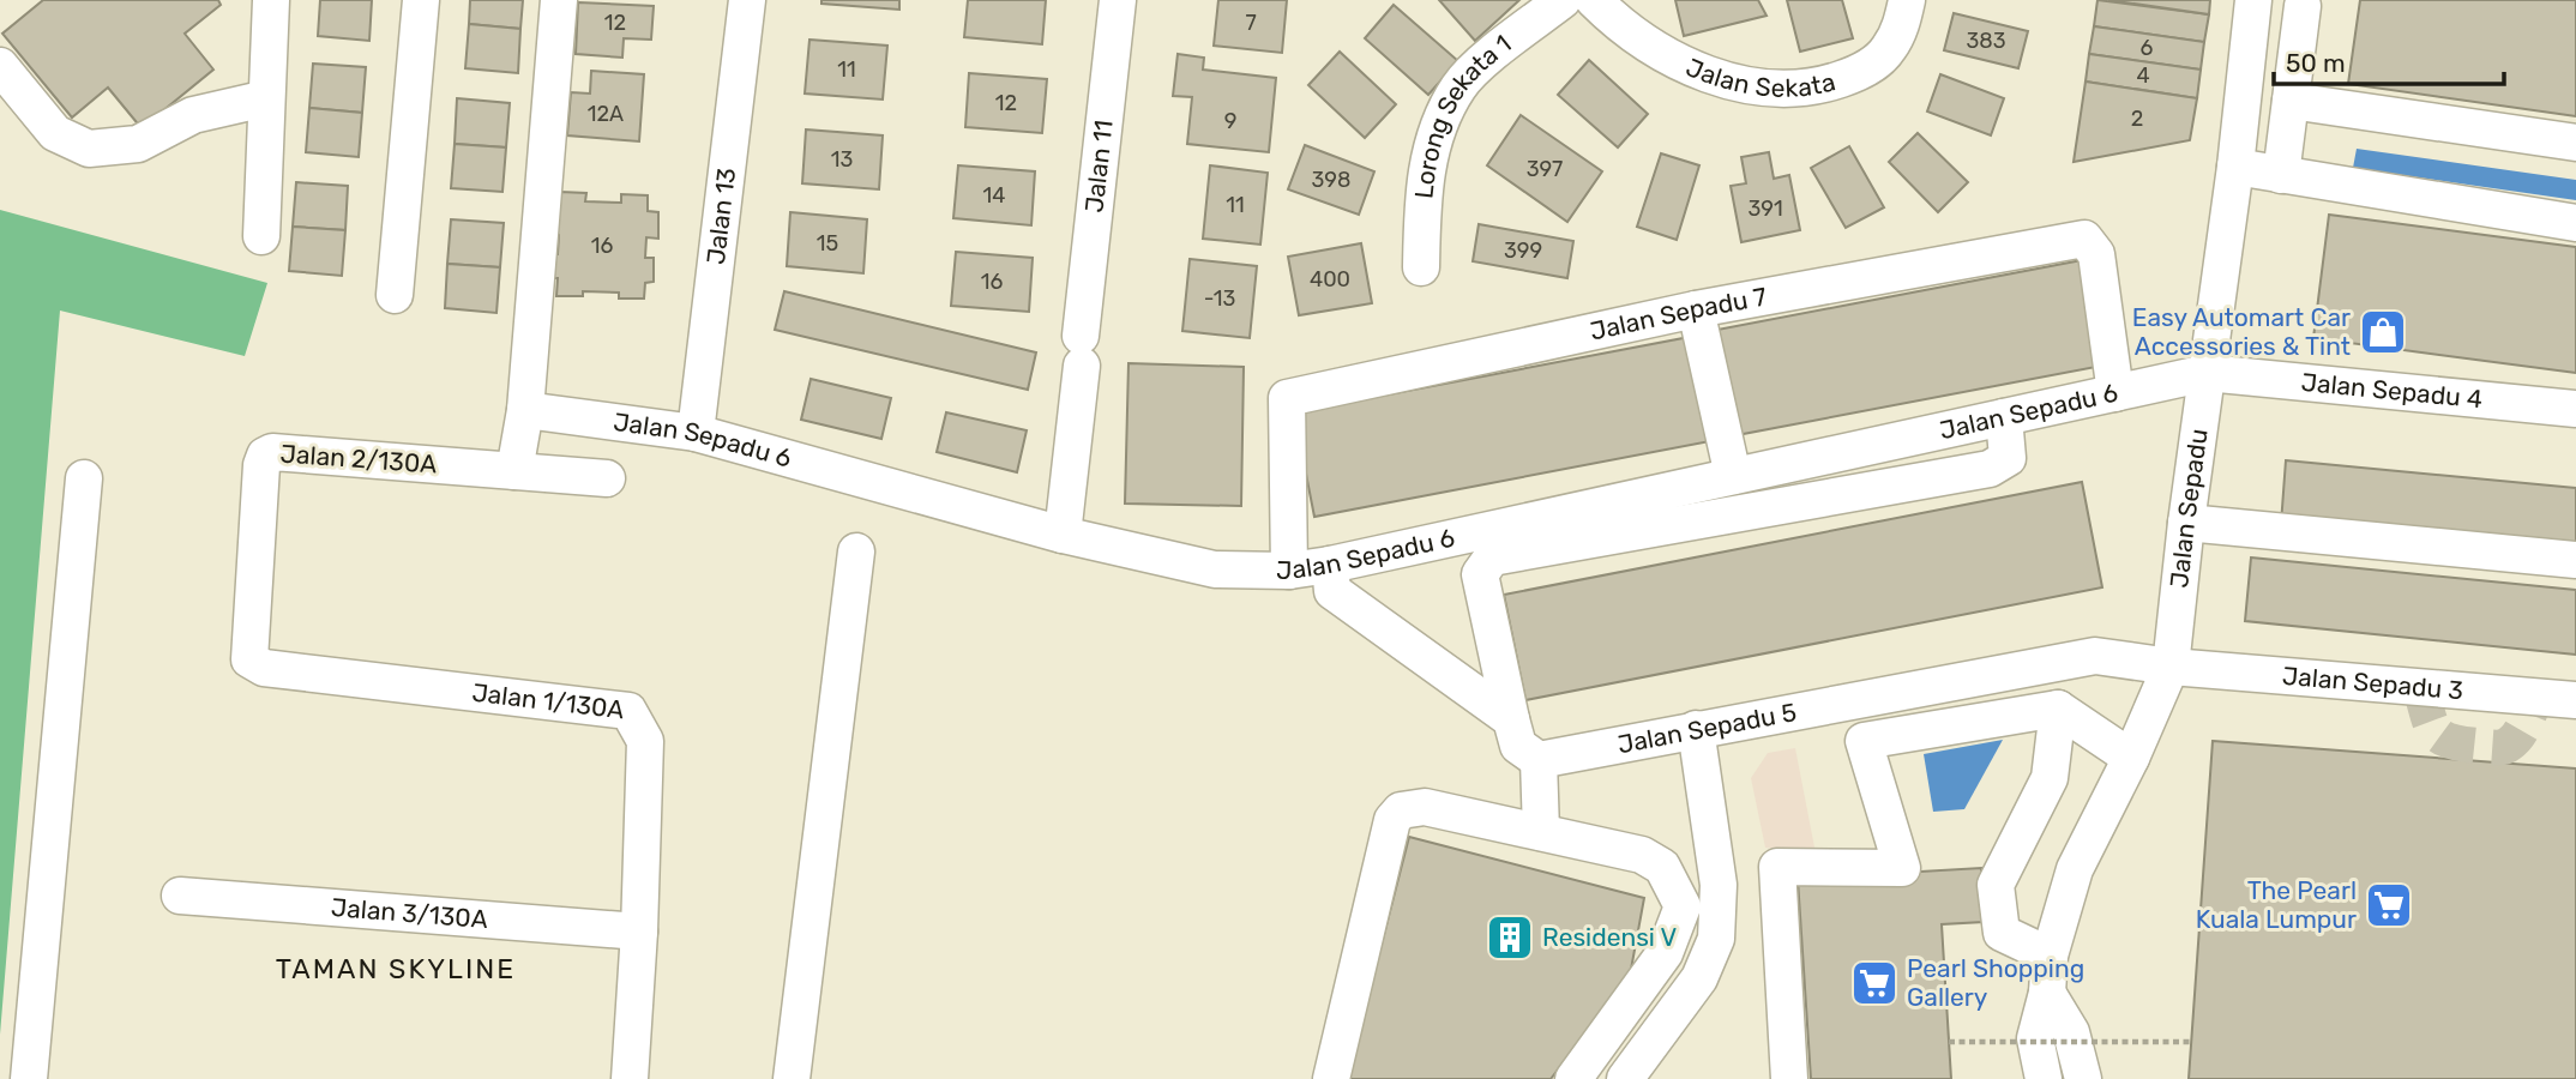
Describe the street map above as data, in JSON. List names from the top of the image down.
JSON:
{
  "streets": {
    "street": [
      "Jalan Sekata",
      "Lorong Sekata 1",
      "Jalan 11",
      "Jalan 13",
      "Jalan Sepadu 7",
      "Jalan Sepadu 4",
      "Jalan Sepadu 6",
      "Jalan 2/130A",
      "Jalan Sepadu",
      "Jalan Sepadu 3",
      "Jalan 1/130A",
      "Jalan Sepadu 5",
      "Jalan 3/130A"
    ]
  },
  "crossings": [
    ["Jalan 11", "Jalan Sepadu 6"],
    ["Jalan 13", "Jalan Sepadu 6"],
    ["Jalan Sepadu 7", "Jalan Sepadu 6"],
    ["Jalan Sepadu 4", "Jalan Sepadu 6"],
    ["Jalan Sepadu 4", "Jalan Sepadu"],
    ["Jalan Sepadu 6", "Jalan Sepadu"],
    ["Jalan 2/130A", "Jalan 1/130A"],
    ["Jalan Sepadu", "Jalan Sepadu 3"],
    ["Jalan Sepadu", "Jalan Sepadu 5"],
    ["Jalan Sepadu 3", "Jalan Sepadu 5"],
    ["Jalan 1/130A", "Jalan 3/130A"]
  ],
  "districts": ["TAMAN SKYLINE"],
  "places": {
    "shop": ["Easy Automart Car Accessories & Tint"],
    "supermarket": ["The Pearl Kuala Lumpur", "Pearl Shopping Gallery"],
    "building": ["Residensi V"]
  },
  "house_numbers": [
    "12",
    "7",
    "383",
    "6",
    "11",
    "4",
    "12",
    "12A",
    "2",
    "9",
    "13",
    "397",
    "398",
    "14",
    "11",
    "391",
    "15",
    "16",
    "399",
    "400",
    "16",
    "-13"
  ],
  "scale_bar": "50 m"
}
